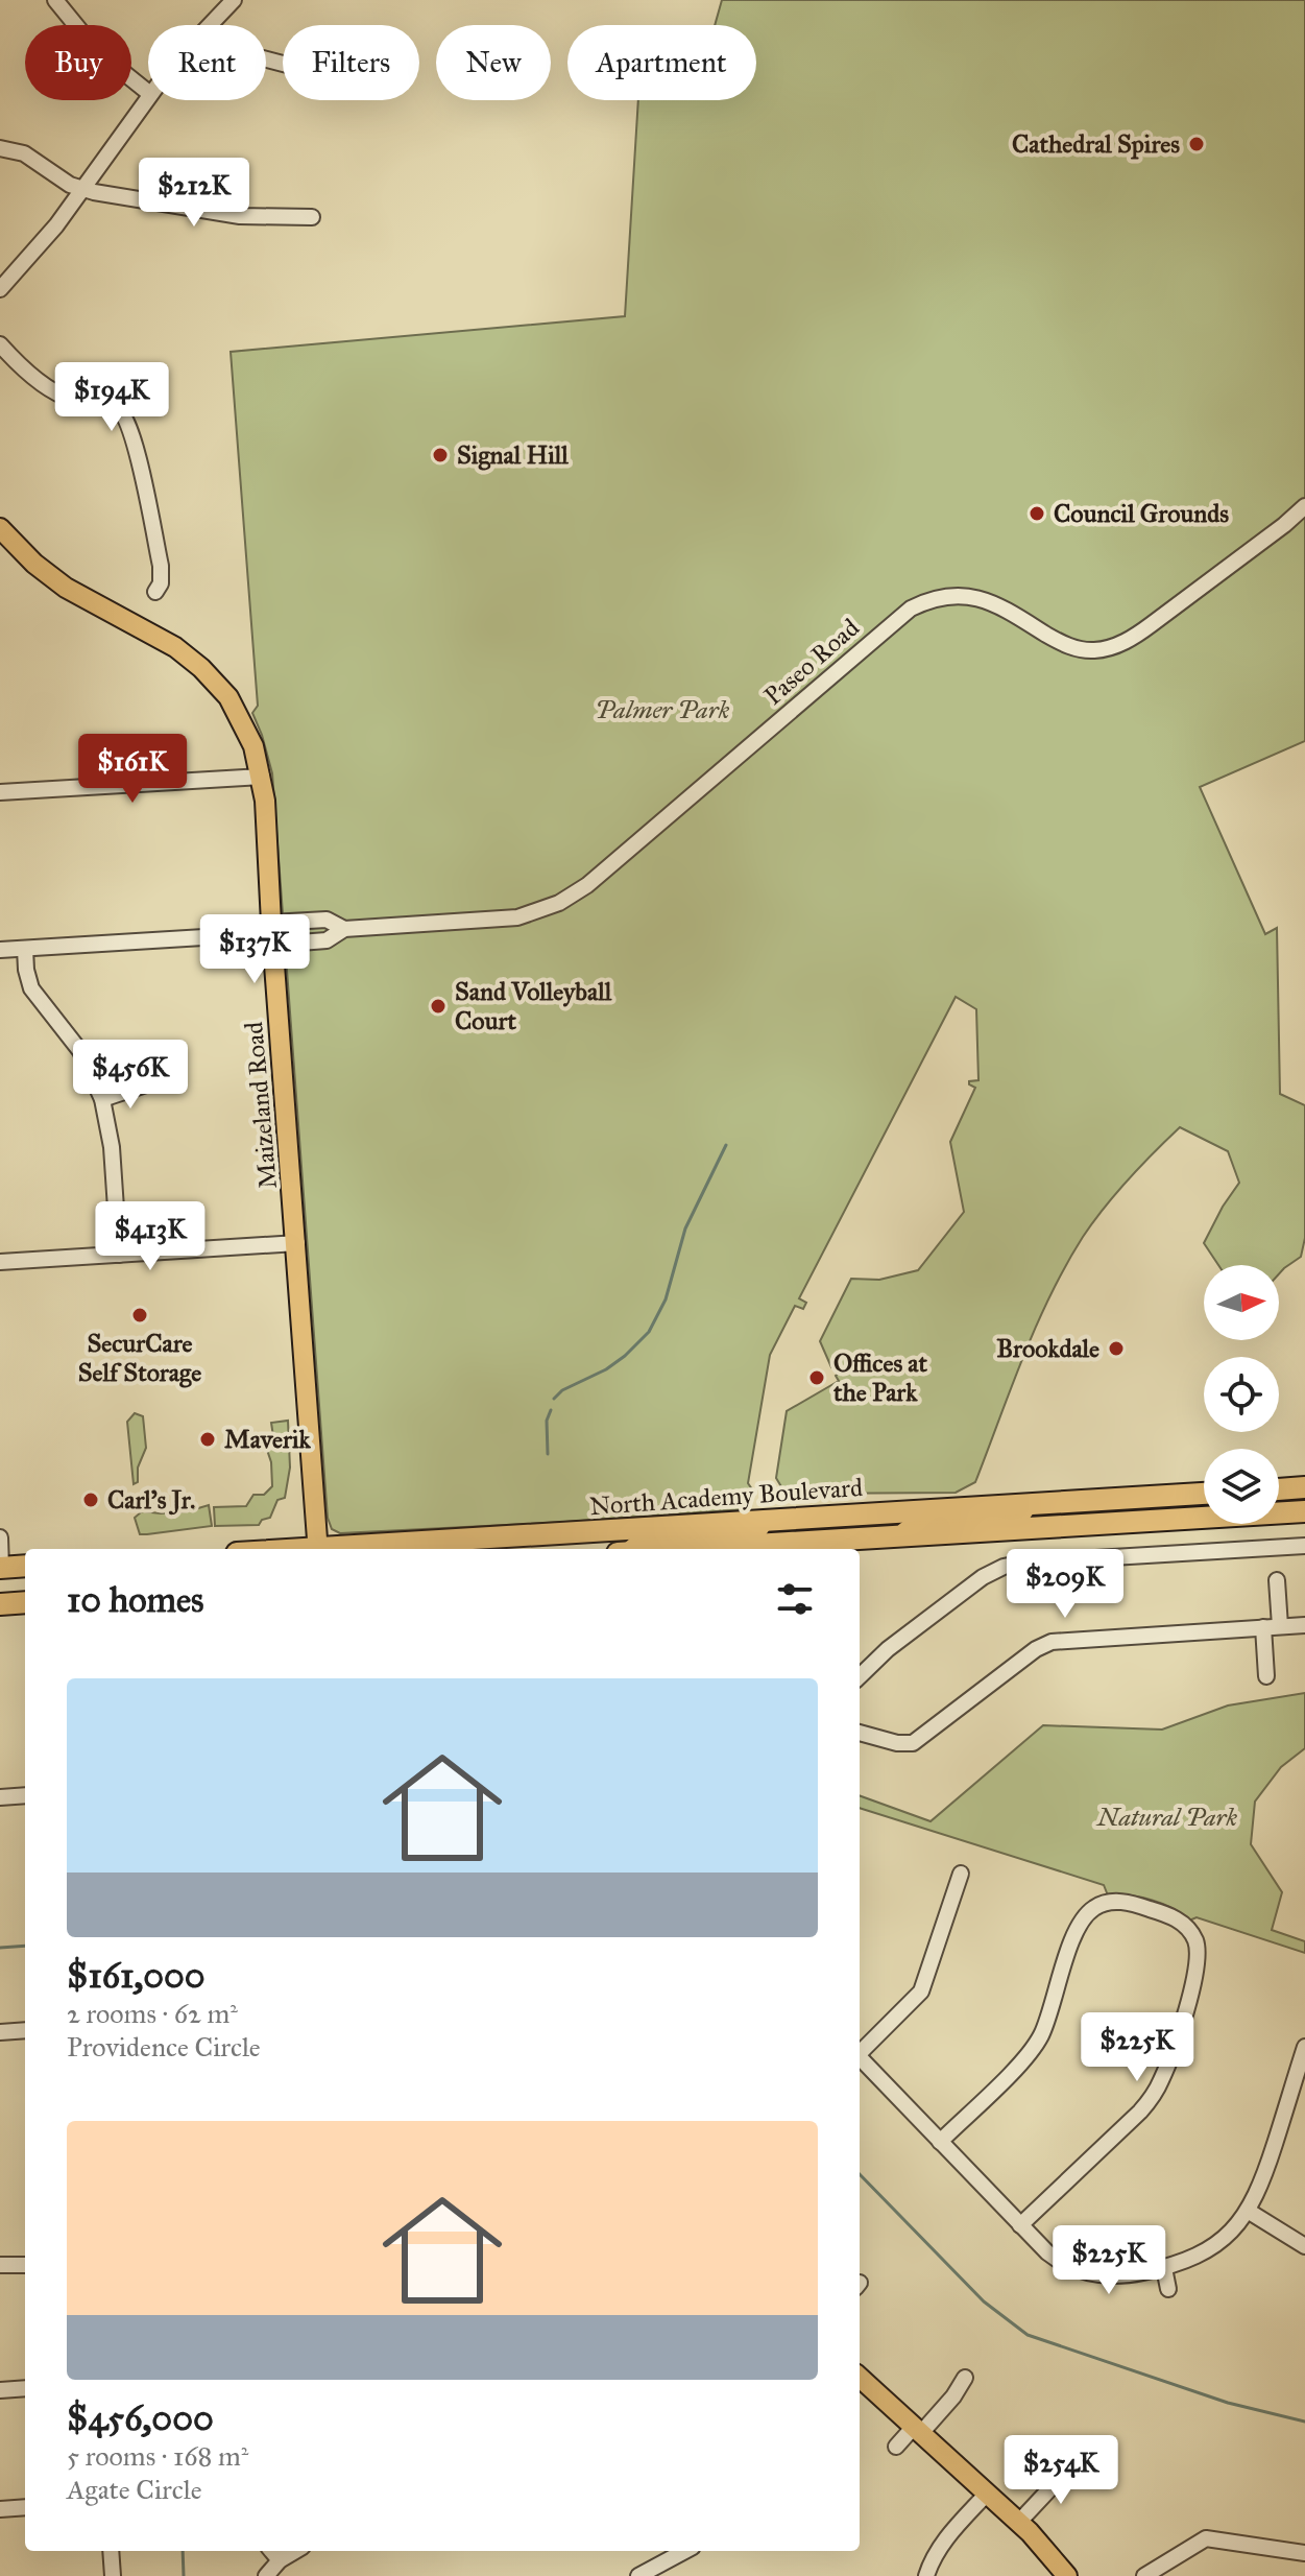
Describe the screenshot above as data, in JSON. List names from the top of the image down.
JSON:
{
  "streets": {
    "highway": ["North Academy Boulevard"],
    "main road": ["Maizeland Road"],
    "street": ["Paseo Road"]
  },
  "crossings": [
    ["Paseo Road", "Maizeland Road"]
  ],
  "parks": ["Palmer Park", "Natural Park"],
  "places": [
    "Cathedral Spires",
    "Signal Hill",
    "Council Grounds",
    "Sand Volleyball Court",
    "SecurCare Self Storage",
    "Brookdale",
    "Offices at the Park",
    "Maverik",
    "Carl's Jr."
  ],
  "north": "right",
  "page": {
    "chip": [
      "Buy",
      "Rent",
      "Filters",
      "New",
      "Apartment"
    ],
    "price": [
      "$212K",
      "$194K",
      "$161K",
      "$137K",
      "$456K",
      "$413K",
      "$209K",
      "$225K",
      "$225K",
      "$254K"
    ],
    "heading": "10 homes",
    "list": [
      {
        "name": "$161,000",
        "note": "2 rooms · 62 m² · Providence Circle"
      },
      {
        "name": "$456,000",
        "note": "5 rooms · 168 m² · Agate Circle"
      }
    ]
  }
}
